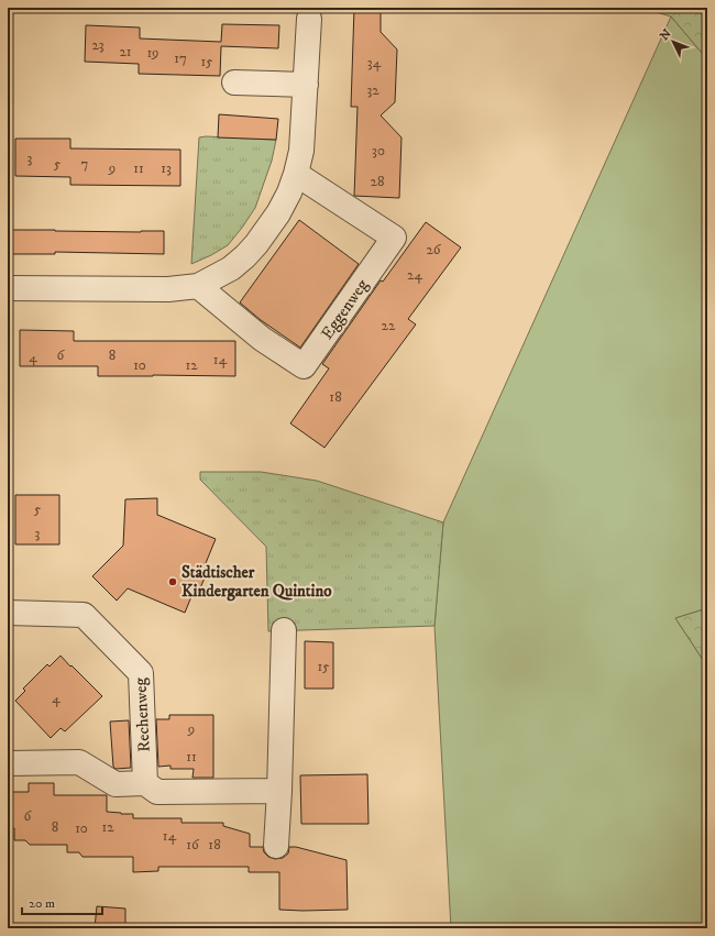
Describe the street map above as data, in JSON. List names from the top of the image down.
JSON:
{
  "streets": {
    "street": ["Eggenweg", "Rechenweg"]
  },
  "places": ["Städtischer Kindergarten Quintino"],
  "house_numbers": [
    "23",
    "21",
    "19",
    "17",
    "15",
    "34",
    "32",
    "30",
    "3",
    "5",
    "7",
    "9",
    "11",
    "13",
    "28",
    "26",
    "24",
    "22",
    "6",
    "8",
    "4",
    "14",
    "10",
    "12",
    "18",
    "5",
    "3",
    "15",
    "4",
    "9",
    "11",
    "6",
    "8",
    "12",
    "10",
    "14",
    "16",
    "18"
  ],
  "scale_bar": "20 m",
  "north": "top left"
}
